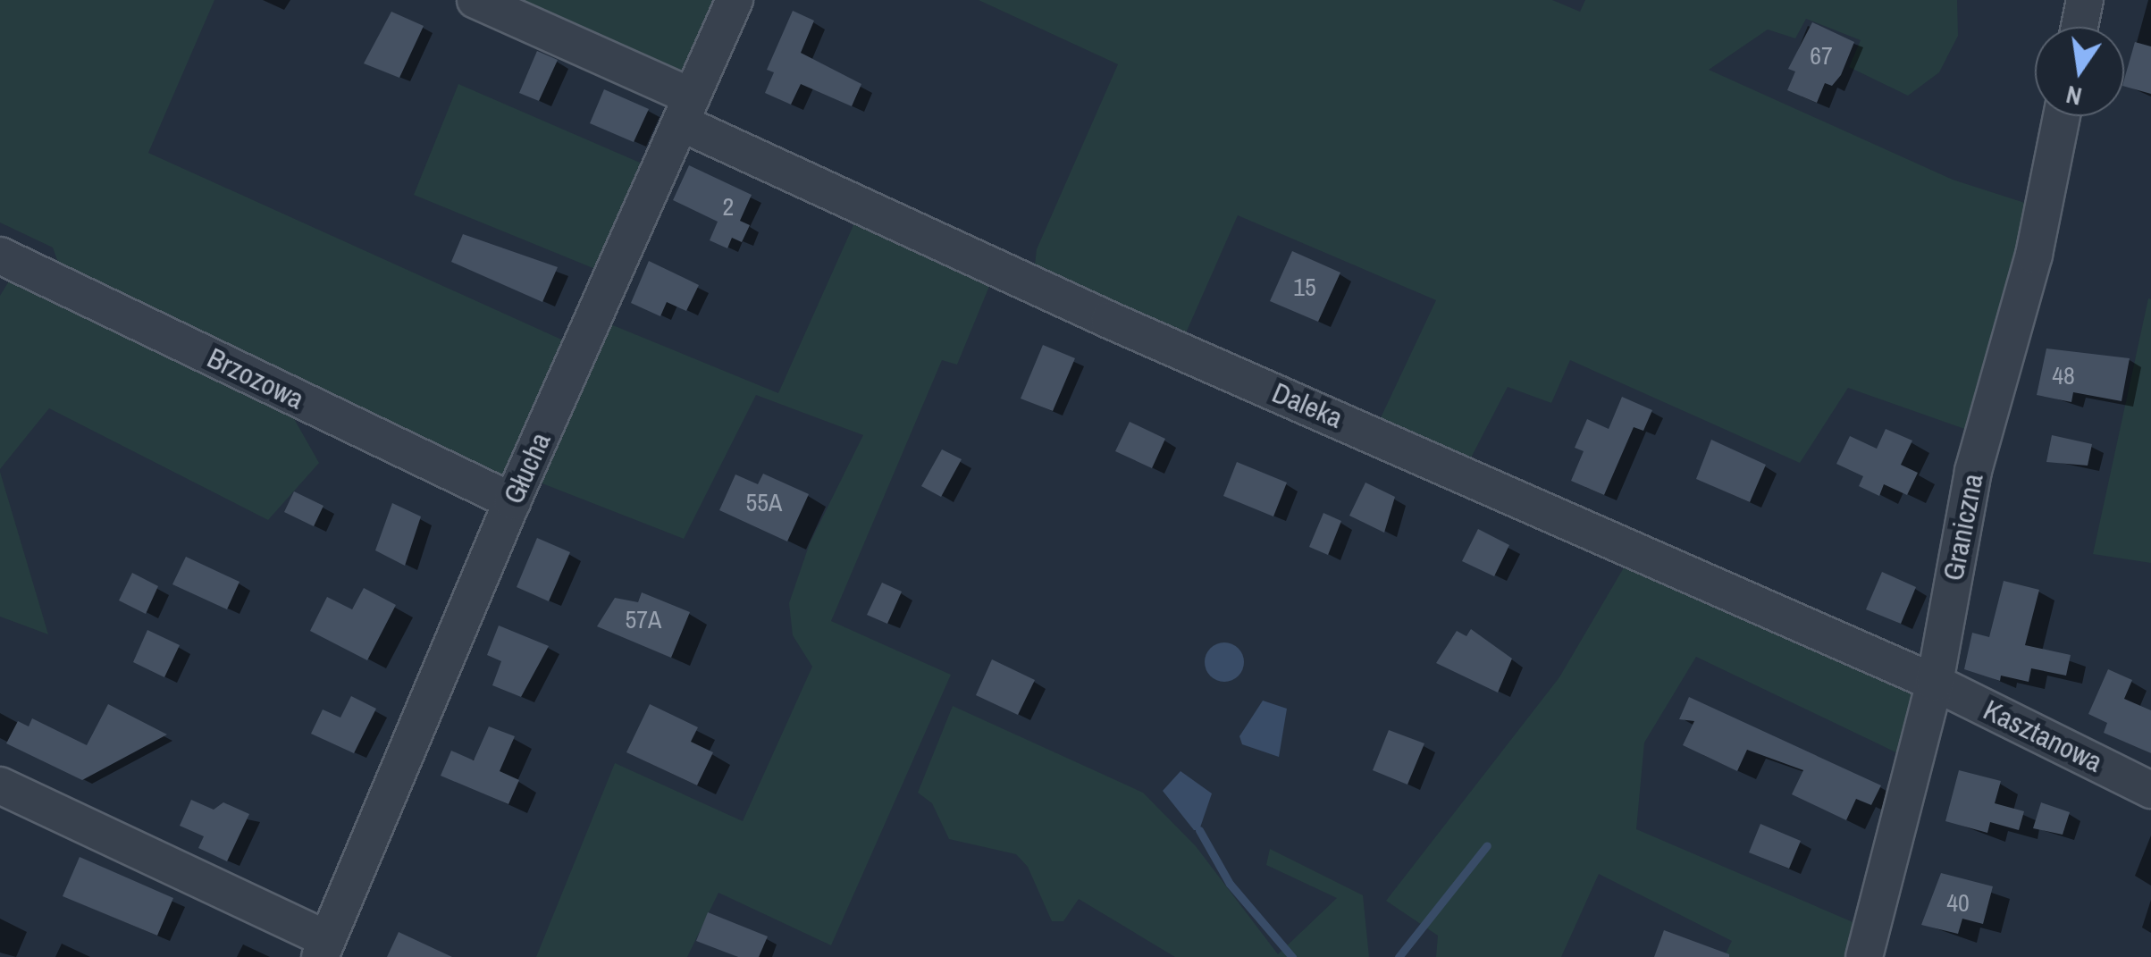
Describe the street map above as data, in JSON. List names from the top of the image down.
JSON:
{
  "streets": {
    "street": [
      "Brzozowa",
      "Daleka",
      "Głucha",
      "Graniczna",
      "Kasztanowa"
    ]
  },
  "crossings": [
    ["Brzozowa", "Głucha"],
    ["Daleka", "Głucha"],
    ["Daleka", "Graniczna"],
    ["Daleka", "Kasztanowa"],
    ["Graniczna", "Kasztanowa"]
  ],
  "house_numbers": [
    "67",
    "2",
    "15",
    "48",
    "55A",
    "57A",
    "40"
  ],
  "north": "bottom"
}
